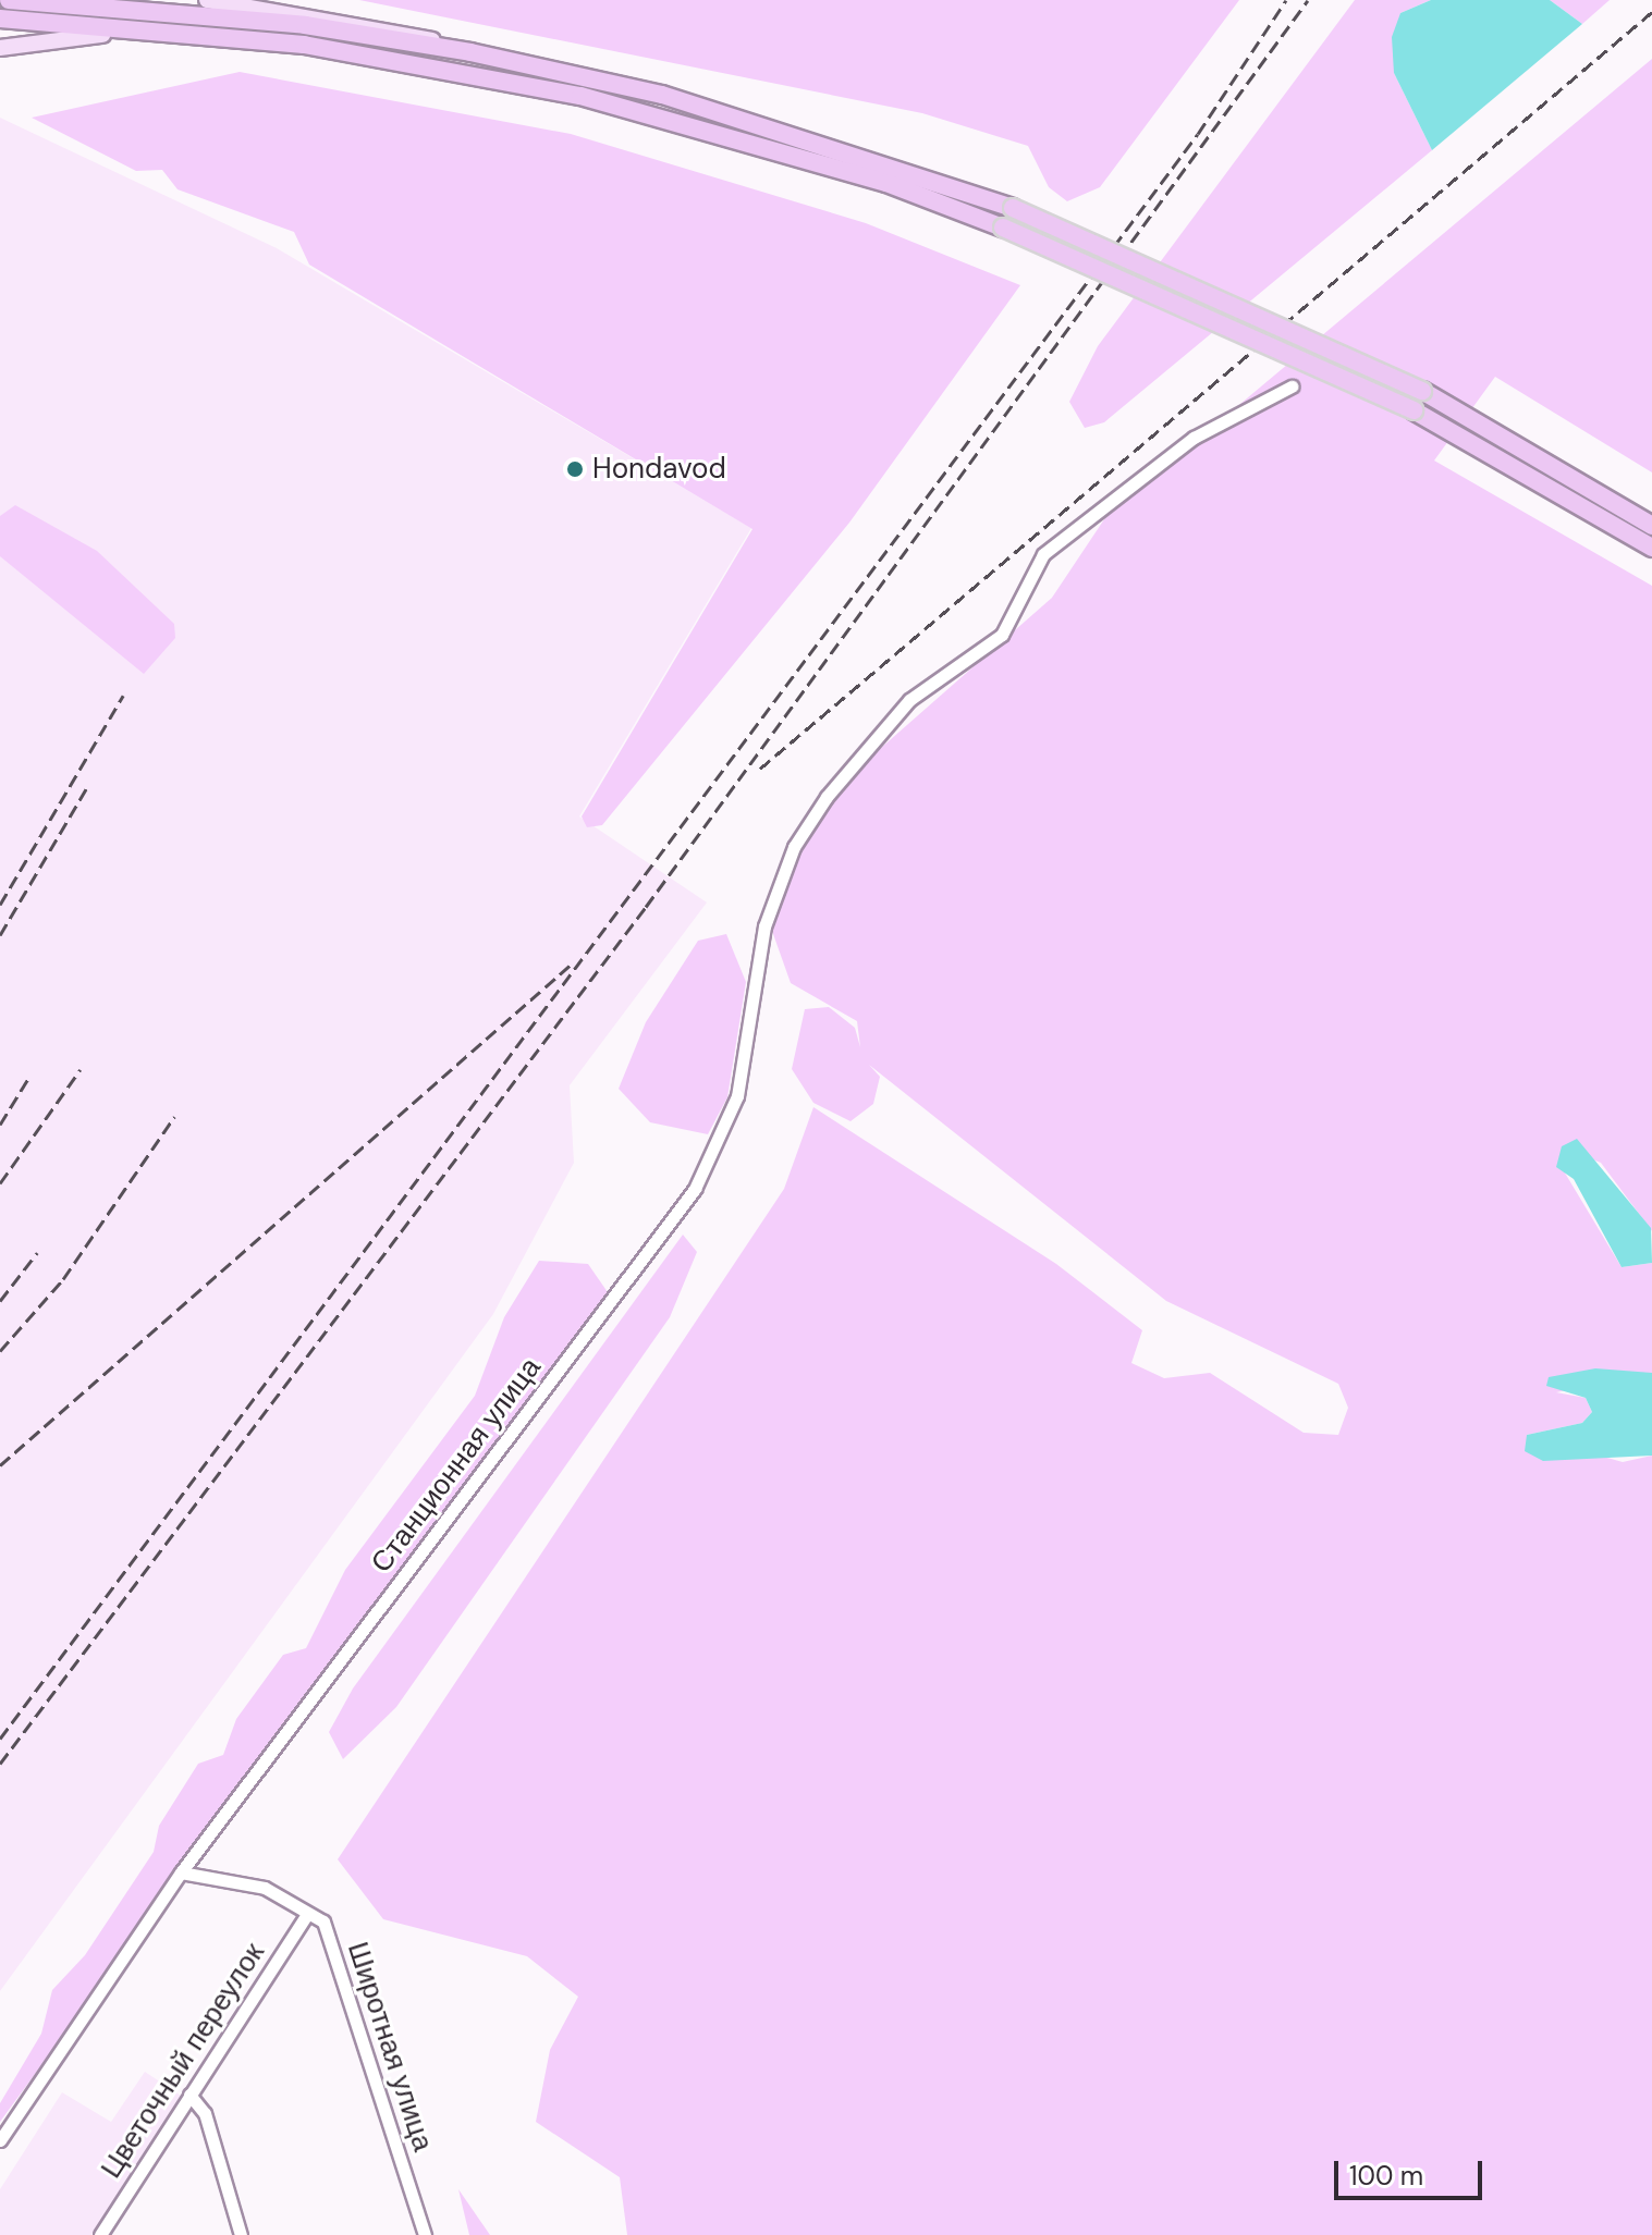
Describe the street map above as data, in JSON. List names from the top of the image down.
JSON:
{
  "streets": {
    "street": ["Станционная улица", "Широтная улица", "Цветочный переулок"]
  },
  "crossings": [
    ["Станционная улица", "Широтная улица"],
    ["Широтная улица", "Цветочный переулок"]
  ],
  "places": ["Hondavod"],
  "scale_bar": "100 m"
}
